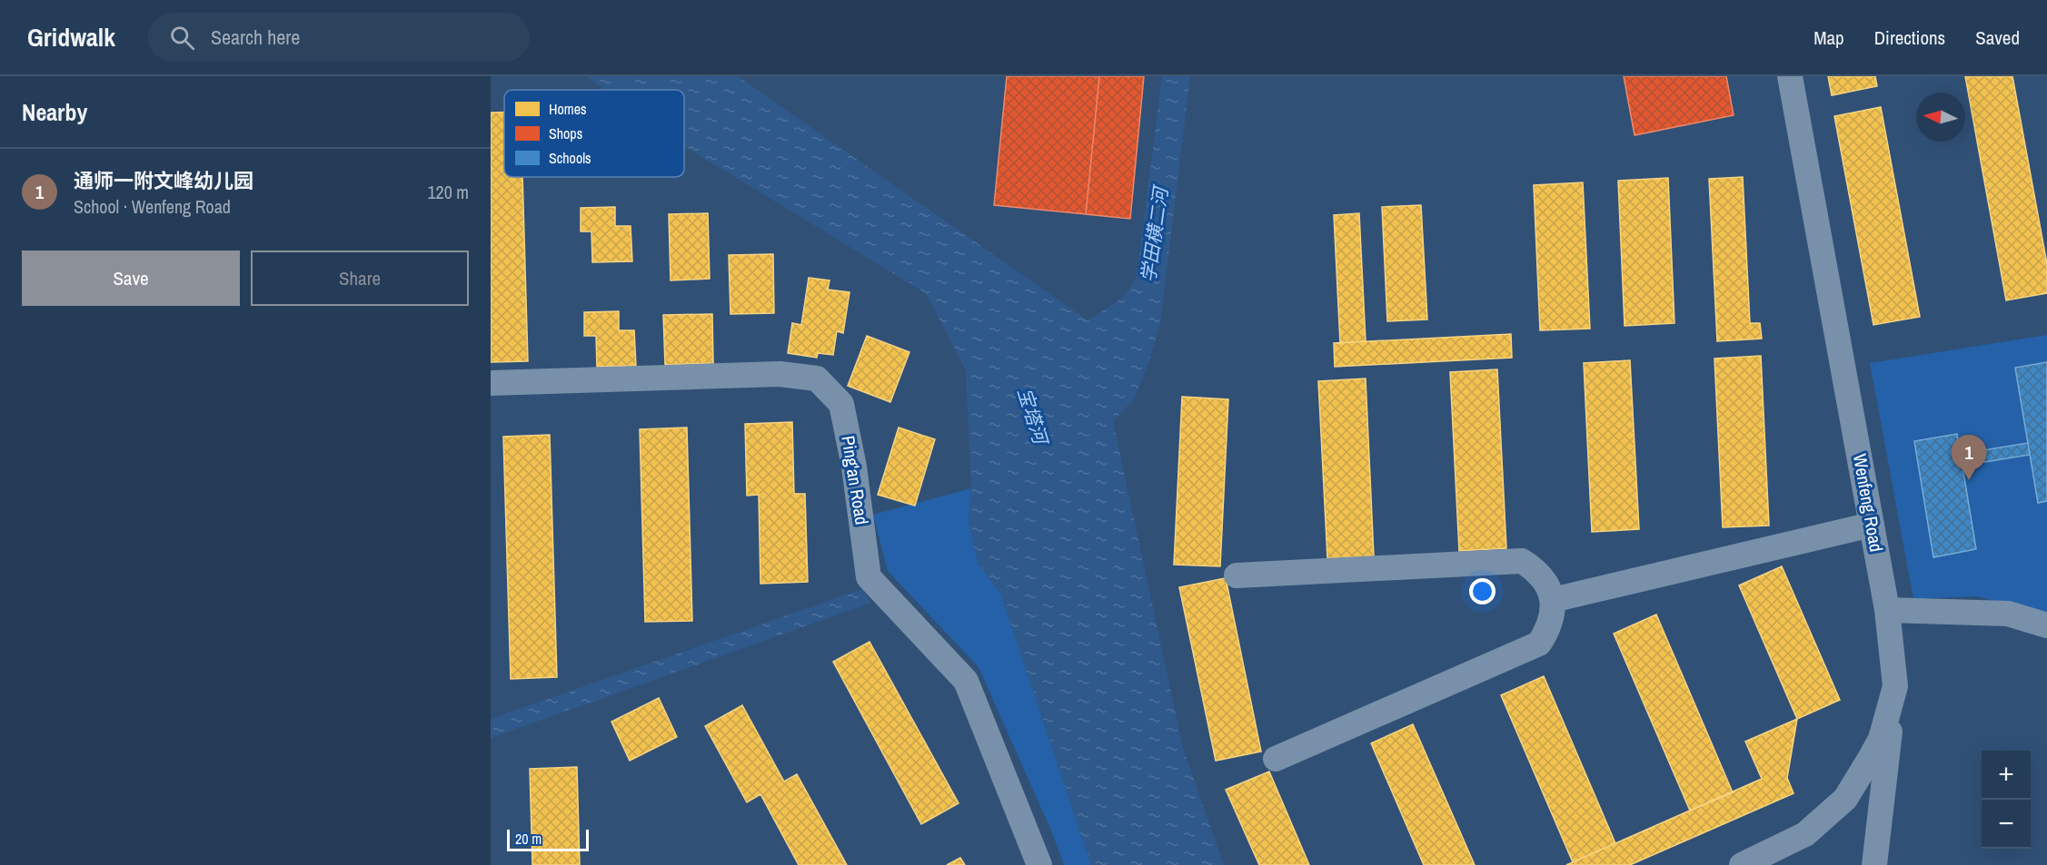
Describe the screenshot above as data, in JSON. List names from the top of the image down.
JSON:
{
  "streets": {
    "street": ["Ping'an Road", "Wenfeng Road"]
  },
  "water": ["学田横二河", "宝塔河"],
  "legend": ["Homes", "Shops", "Schools"],
  "scale_bar": "20 m",
  "north": "left",
  "page": {
    "header": "Gridwalk",
    "search": "Search here",
    "nav": ["Map", "Directions", "Saved"],
    "heading": "Nearby",
    "list": [
      {
        "mark": "1",
        "name": "通师一附文峰幼儿园",
        "note": "School · Wenfeng Road",
        "value": "120 m"
      }
    ],
    "buttons": ["Save", "Share"],
    "pins": "1",
    "map_buttons": ["+", "−"],
    "scale": "20 m"
  }
}
